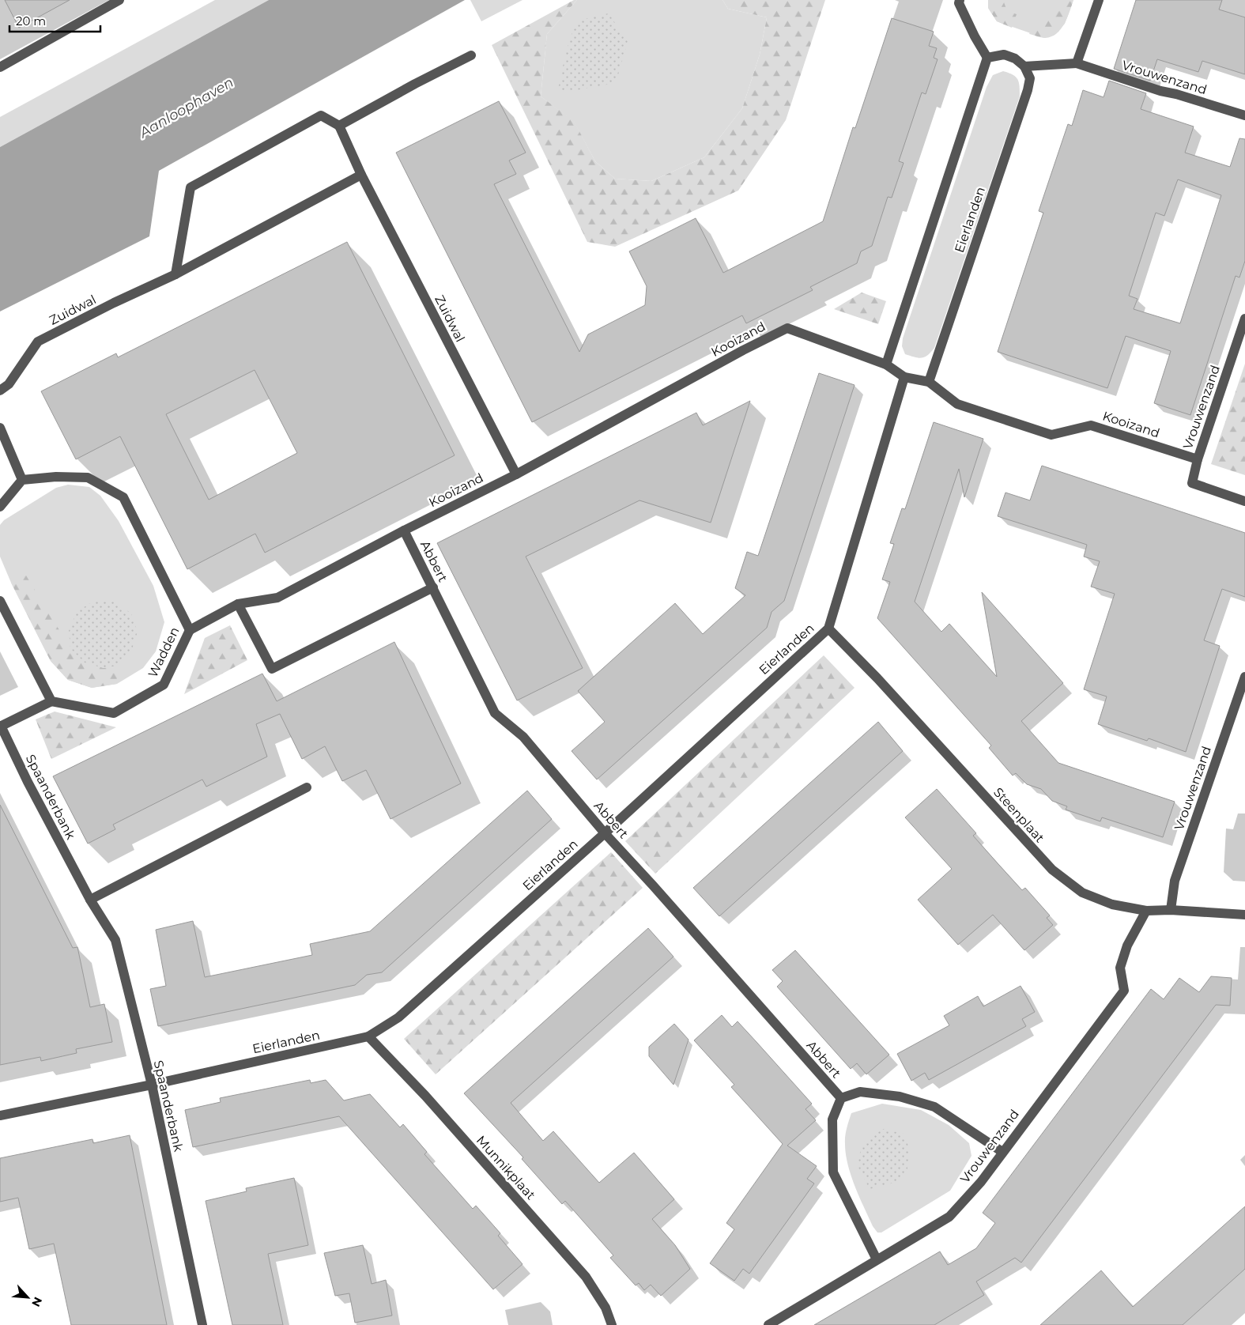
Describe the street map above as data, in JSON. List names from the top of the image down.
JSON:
{
  "streets": {
    "street": [
      "Vrouwenzand",
      "Eierlanden",
      "Zuidwal",
      "Kooizand",
      "Abbert",
      "Wadden",
      "Spaanderbank",
      "Steenplaat",
      "Munnikplaat"
    ]
  },
  "crossings": [
    ["Vrouwenzand", "Kooizand"],
    ["Vrouwenzand", "Abbert"],
    ["Vrouwenzand", "Steenplaat"],
    ["Eierlanden", "Kooizand"],
    ["Eierlanden", "Abbert"],
    ["Eierlanden", "Spaanderbank"],
    ["Eierlanden", "Steenplaat"],
    ["Eierlanden", "Munnikplaat"],
    ["Zuidwal", "Kooizand"],
    ["Kooizand", "Abbert"],
    ["Kooizand", "Wadden"]
  ],
  "water": ["Aanloophaven"],
  "scale_bar": "20 m",
  "north": "bottom right"
}
